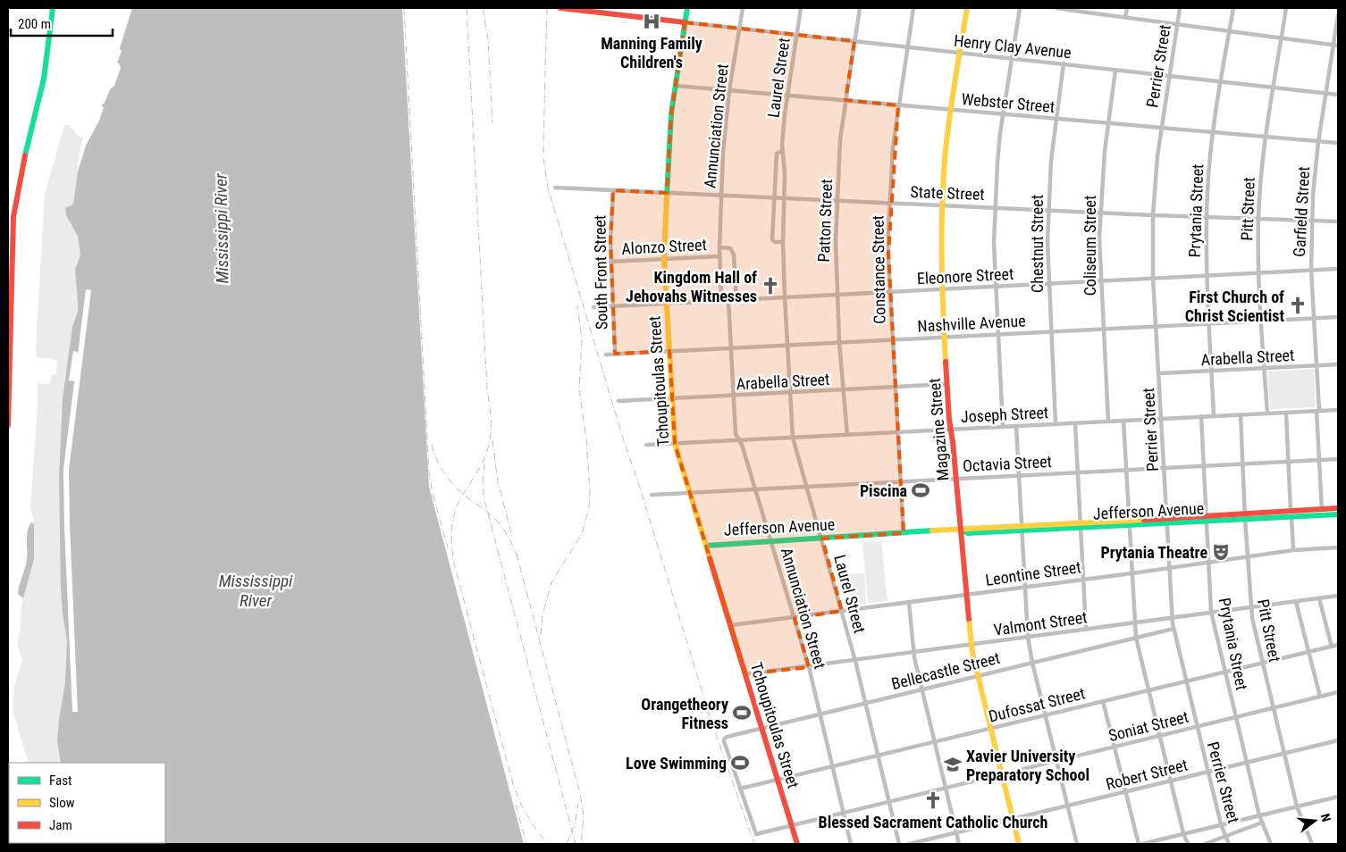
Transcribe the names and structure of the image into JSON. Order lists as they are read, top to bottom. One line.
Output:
{"streets":{"street":["Henry Clay Avenue","Perrier Street","Laurel Street","Webster Street","Annunciation Street","State Street","Pitt Street","Prytania Street","Garfield Street","Patton Street","Chestnut Street","Coliseum Street","Alonzo Street","Constance Street","South Front Street","Eleonore Street","Nashville Avenue","Arabella Street","Tchoupitoulas Street","Joseph Street","Magazine Street","Octavia Street","Jefferson Avenue","Leontine Street","Valmont Street","Bellecastle Street","Dufossat Street","Soniat Street","Robert Street"]},"crossings":[["Henry Clay Avenue","Perrier Street"],["Henry Clay Avenue","Laurel Street"],["Henry Clay Avenue","Annunciation Street"],["Henry Clay Avenue","Pitt Street"],["Henry Clay Avenue","Prytania Street"],["Henry Clay Avenue","Garfield Street"],["Henry Clay Avenue","Patton Street"],["Henry Clay Avenue","Chestnut Street"],["Henry Clay Avenue","Coliseum Street"],["Henry Clay Avenue","Constance Street"],["Henry Clay Avenue","Tchoupitoulas Street"],["Henry Clay Avenue","Magazine Street"],["Perrier Street","Webster Street"],["Perrier Street","State Street"],["Perrier Street","Eleonore Street"],["Perrier Street","Nashville Avenue"],["Perrier Street","Arabella Street"],["Perrier Street","Joseph Street"],["Perrier Street","Octavia Street"],["Perrier Street","Jefferson Avenue"],["Perrier Street","Leontine Street"],["Perrier Street","Valmont Street"],["Perrier Street","Bellecastle Street"],["Perrier Street","Dufossat Street"],["Perrier Street","Soniat Street"],["Perrier Street","Robert Street"],["Laurel Street","Webster Street"],["Laurel Street","State Street"],["Laurel Street","Eleonore Street"],["Laurel Street","Nashville Avenue"],["Laurel Street","Arabella Street"],["Laurel Street","Joseph Street"],["Laurel Street","Octavia Street"],["Laurel Street","Jefferson Avenue"],["Laurel Street","Leontine Street"],["Laurel Street","Valmont Street"],["Laurel Street","Bellecastle Street"],["Laurel Street","Dufossat Street"],["Laurel Street","Soniat Street"],["Webster Street","Annunciation Street"],["Webster Street","Pitt Street"],["Webster Street","Prytania Street"],["Webster Street","Garfield Street"],["Webster Street","Patton Street"],["Webster Street","Chestnut Street"],["Webster Street","Coliseum Street"],["Webster Street","Constance Street"],["Webster Street","Tchoupitoulas Street"],["Webster Street","Magazine Street"],["Annunciation Street","State Street"],["Annunciation Street","Alonzo Street"],["Annunciation Street","Eleonore Street"],["Annunciation Street","Nashville Avenue"],["Annunciation Street","Arabella Street"],["Annunciation Street","Joseph Street"],["Annunciation Street","Octavia Street"],["Annunciation Street","Jefferson Avenue"],["Annunciation Street","Leontine Street"],["Annunciation Street","Valmont Street"],["Annunciation Street","Bellecastle Street"],["Annunciation Street","Dufossat Street"],["Annunciation Street","Soniat Street"],["State Street","Pitt Street"],["State Street","Prytania Street"],["State Street","Garfield Street"],["State Street","Patton Street"],["State Street","Chestnut Street"],["State Street","Coliseum Street"],["State Street","Constance Street"],["State Street","South Front Street"],["State Street","Tchoupitoulas Street"],["State Street","Magazine Street"],["Pitt Street","Eleonore Street"],["Pitt Street","Nashville Avenue"],["Pitt Street","Arabella Street"],["Pitt Street","Joseph Street"],["Pitt Street","Octavia Street"],["Pitt Street","Jefferson Avenue"],["Pitt Street","Leontine Street"],["Pitt Street","Valmont Street"],["Pitt Street","Dufossat Street"],["Pitt Street","Soniat Street"],["Pitt Street","Robert Street"],["Prytania Street","Eleonore Street"],["Prytania Street","Nashville Avenue"],["Prytania Street","Arabella Street"],["Prytania Street","Joseph Street"],["Prytania Street","Octavia Street"],["Prytania Street","Jefferson Avenue"],["Prytania Street","Leontine Street"],["Prytania Street","Valmont Street"],["Prytania Street","Dufossat Street"],["Prytania Street","Soniat Street"],["Prytania Street","Robert Street"],["Garfield Street","Eleonore Street"],["Garfield Street","Nashville Avenue"],["Garfield Street","Arabella Street"],["Garfield Street","Joseph Street"],["Garfield Street","Octavia Street"],["Garfield Street","Jefferson Avenue"],["Patton Street","Eleonore Street"],["Patton Street","Nashville Avenue"],["Patton Street","Arabella Street"],["Patton Street","Joseph Street"],["Chestnut Street","Eleonore Street"],["Chestnut Street","Nashville Avenue"],["Chestnut Street","Joseph Street"],["Coliseum Street","Eleonore Street"],["Coliseum Street","Nashville Avenue"],["Coliseum Street","Joseph Street"],["Alonzo Street","South Front Street"],["Alonzo Street","Tchoupitoulas Street"],["Constance Street","Eleonore Street"],["Constance Street","Nashville Avenue"],["Constance Street","Arabella Street"],["Constance Street","Joseph Street"],["Constance Street","Octavia Street"],["Constance Street","Jefferson Avenue"],["South Front Street","Eleonore Street"],["South Front Street","Nashville Avenue"],["Eleonore Street","Tchoupitoulas Street"],["Eleonore Street","Magazine Street"],["Nashville Avenue","Tchoupitoulas Street"],["Nashville Avenue","Magazine Street"],["Arabella Street","Tchoupitoulas Street"],["Arabella Street","Magazine Street"],["Tchoupitoulas Street","Joseph Street"],["Tchoupitoulas Street","Octavia Street"],["Tchoupitoulas Street","Jefferson Avenue"],["Tchoupitoulas Street","Leontine Street"],["Tchoupitoulas Street","Valmont Street"],["Tchoupitoulas Street","Bellecastle Street"],["Tchoupitoulas Street","Dufossat Street"],["Tchoupitoulas Street","Soniat Street"],["Joseph Street","Magazine Street"],["Magazine Street","Octavia Street"],["Magazine Street","Jefferson Avenue"],["Magazine Street","Leontine Street"],["Magazine Street","Valmont Street"],["Magazine Street","Bellecastle Street"],["Magazine Street","Dufossat Street"],["Magazine Street","Soniat Street"],["Magazine Street","Robert Street"],["Bellecastle Street","Dufossat Street"],["Bellecastle Street","Soniat Street"],["Dufossat Street","Soniat Street"]],"water":["Mississippi River"],"places":{"hospital":["Manning Family Children's"],"church":["Kingdom Hall of Jehovahs Witnesses","First Church of Christ Scientist","Blessed Sacrament Catholic Church"],"sports":["Piscina","Orangetheory Fitness","Love Swimming"],"theatre":["Prytania Theatre"],"school or university":["Xavier University Preparatory School"]},"legend":["Fast","Slow","Jam"],"scale_bar":"200 m","north":"right"}
